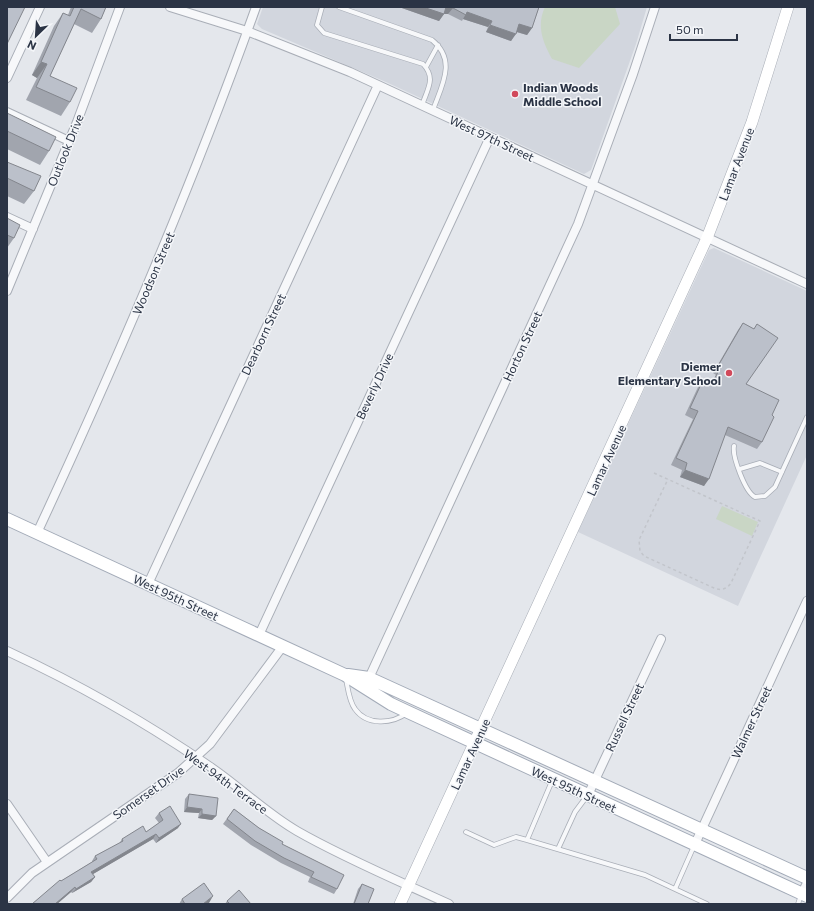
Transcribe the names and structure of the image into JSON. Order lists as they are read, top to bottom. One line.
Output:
{"streets":{"main road":["West 95th Street"],"street":["West 97th Street","Outlook Drive","Lamar Avenue","Woodson Street","Dearborn Street","Horton Street","Beverly Drive","Russell Street","Walmer Street","West 94th Terrace","Somerset Drive"]},"crossings":[["West 97th Street","Lamar Avenue"],["West 97th Street","Woodson Street"],["West 97th Street","Dearborn Street"],["West 97th Street","Horton Street"],["West 97th Street","Beverly Drive"],["Lamar Avenue","West 95th Street"],["Lamar Avenue","West 94th Terrace"],["Woodson Street","West 95th Street"],["Dearborn Street","West 95th Street"],["Horton Street","West 95th Street"],["Beverly Drive","West 95th Street"],["West 95th Street","Russell Street"],["West 95th Street","Walmer Street"],["West 95th Street","Somerset Drive"],["West 94th Terrace","Somerset Drive"]],"places":["Indian Woods Middle School","Diemer Elementary School"],"scale_bar":"50 m","north":"bottom left"}
